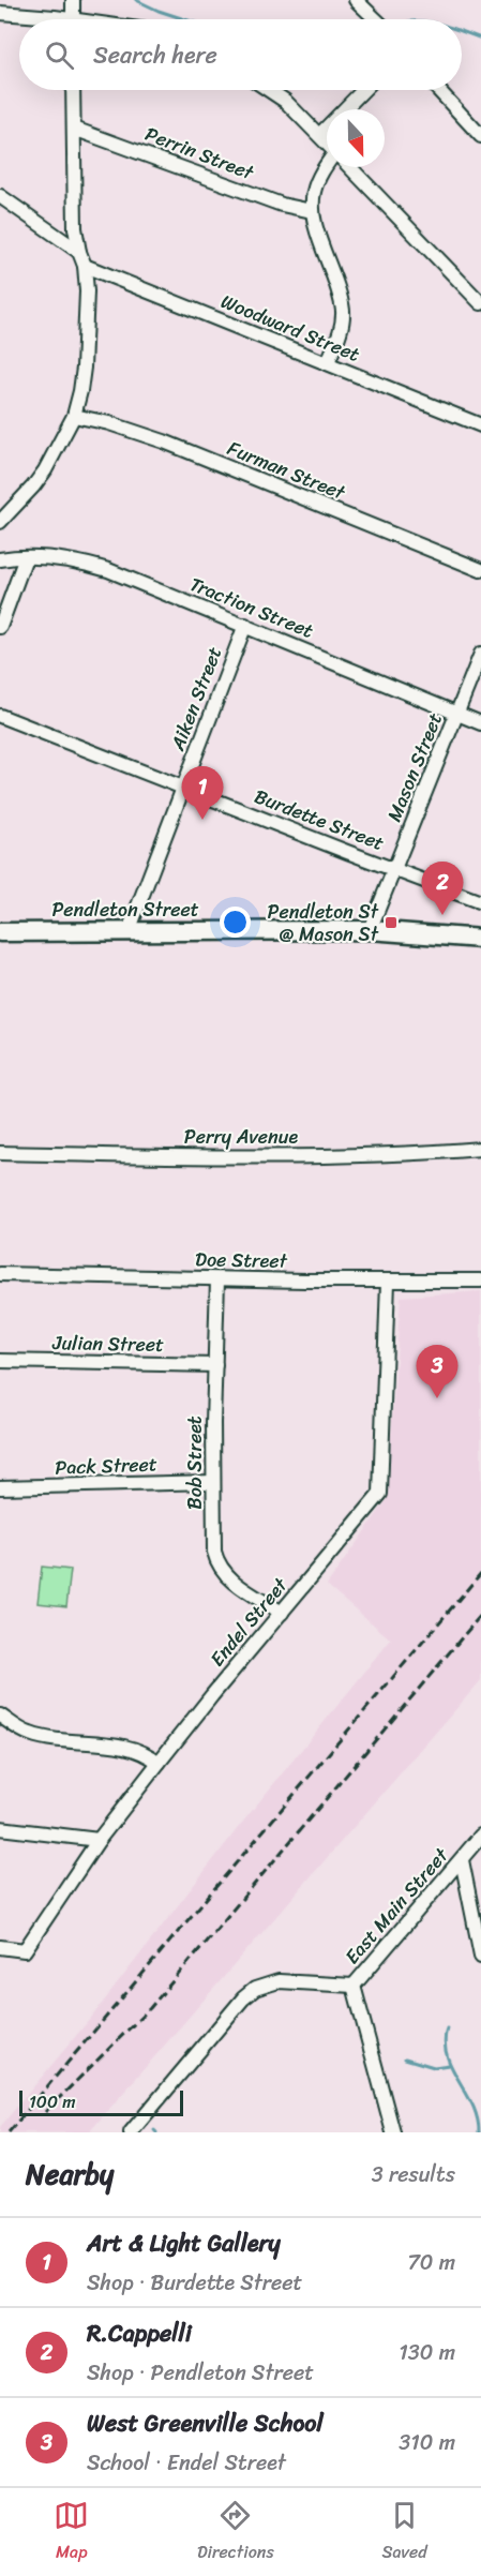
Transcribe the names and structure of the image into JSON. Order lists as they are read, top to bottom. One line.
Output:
{"streets":{"main road":["Pendleton Street"],"street":["Perrin Street","Woodward Street","Furman Street","Traction Street","Aiken Street","Mason Street","Burdette Street","Perry Avenue","Doe Street","Julian Street","Bob Street","Pack Street","Endel Street","East Main Street"]},"crossings":[["Traction Street","Aiken Street"],["Traction Street","Mason Street"],["Aiken Street","Burdette Street"],["Aiken Street","Pendleton Street"],["Mason Street","Burdette Street"],["Mason Street","Pendleton Street"],["Doe Street","Bob Street"],["Doe Street","Endel Street"],["Julian Street","Bob Street"],["Bob Street","Pack Street"],["Bob Street","Endel Street"]],"places":{"transit":["Pendleton St @ Mason St"]},"scale_bar":"100 m","north":"bottom","page":{"search":"Search here","pins":["1","2","3"],"scale":"100 m","heading":["Nearby","3 results"],"list":[{"mark":"1","name":"Art & Light Gallery","note":"Shop · Burdette Street","value":"70 m"},{"mark":"2","name":"R.Cappelli","note":"Shop · Pendleton Street","value":"130 m"},{"mark":"3","name":"West Greenville School","note":"School · Endel Street","value":"310 m"}],"nav":["Map","Directions","Saved"]}}
